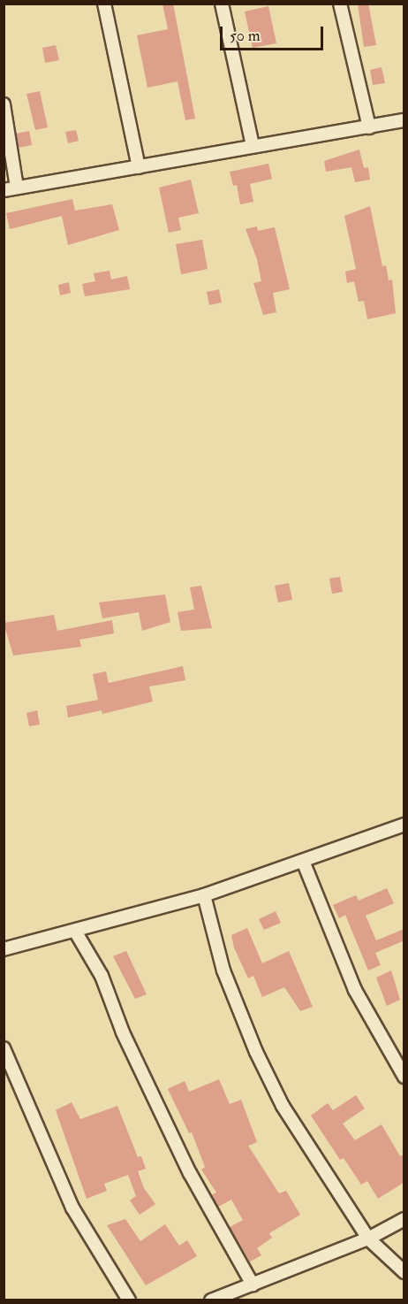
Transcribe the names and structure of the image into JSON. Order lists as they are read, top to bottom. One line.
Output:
{"scale_bar":"50 m"}
